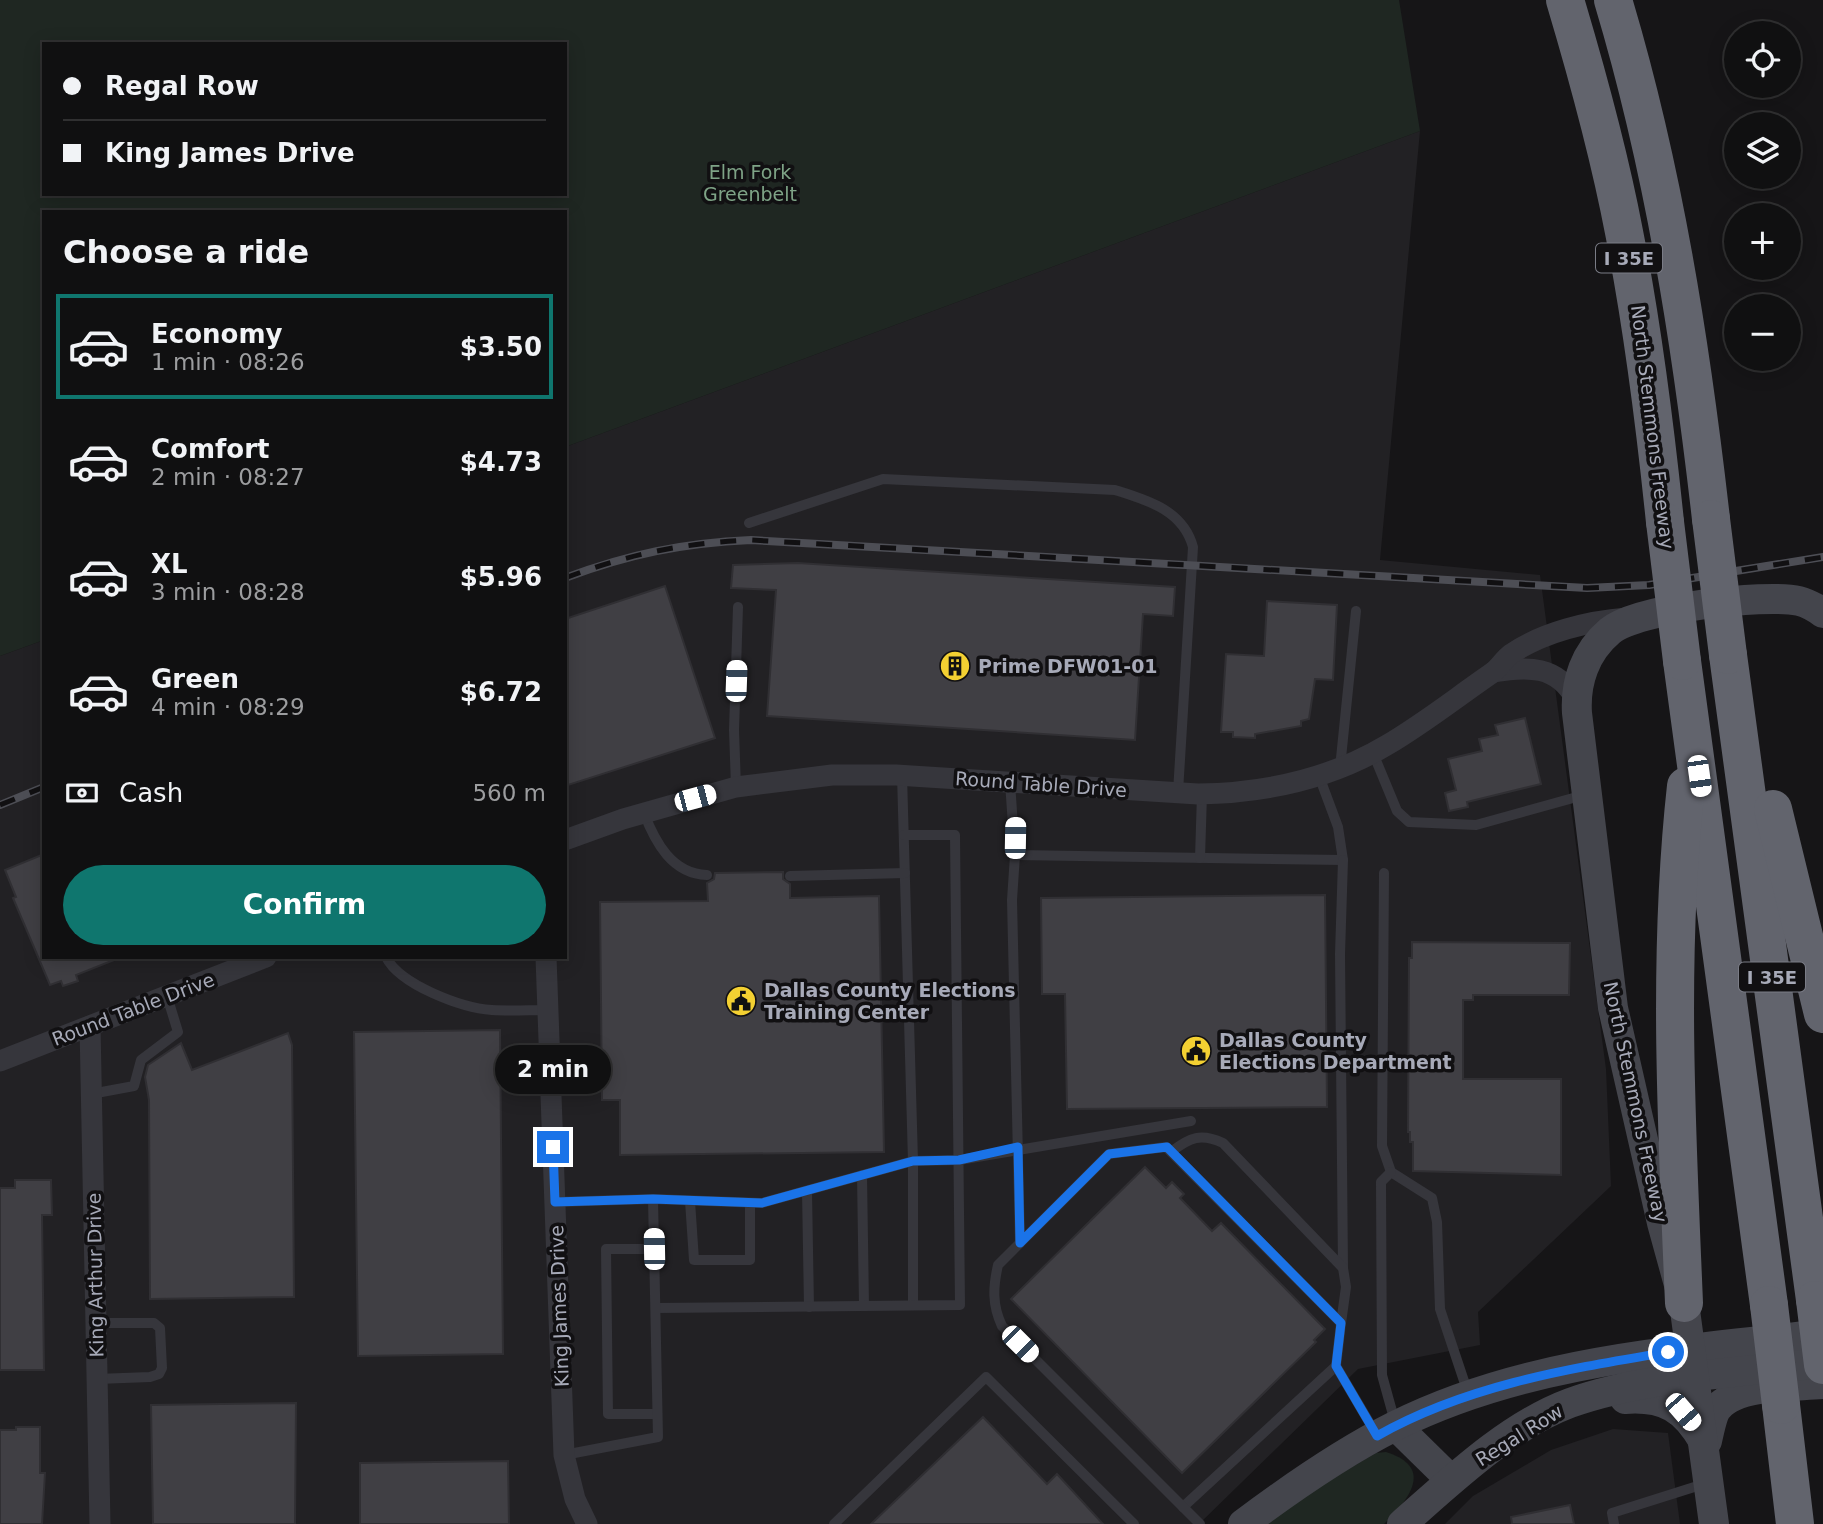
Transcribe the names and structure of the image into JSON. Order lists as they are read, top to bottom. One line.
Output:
{"streets":{"highway":["I 35E","North Stemmons Freeway"],"main road":["Regal Row"],"street":["Round Table Drive","King Arthur Drive","King James Drive"]},"crossings":[["I 35E","Regal Row"],["North Stemmons Freeway","Round Table Drive"],["North Stemmons Freeway","Regal Row"],["Round Table Drive","King Arthur Drive"]],"parks":["Elm Fork Greenbelt"],"places":{"building":["Prime DFW01-01"],"public building":["Dallas County Elections Training Center","Dallas County Elections Department"]},"page":{"map_buttons":["+","−"],"banner":["Regal Row","King James Drive"],"heading":"Choose a ride","list":[{"name":"Economy","note":"1 min · 08:26","value":"$3.50"},{"name":"Comfort","note":"2 min · 08:27","value":"$4.73"},{"name":"XL","note":"3 min · 08:28","value":"$5.96"},{"name":"Green","note":"4 min · 08:29","value":"$6.72"}],"pay":["Cash","560 m"],"buttons":"Confirm","bubble":"2 min"}}
